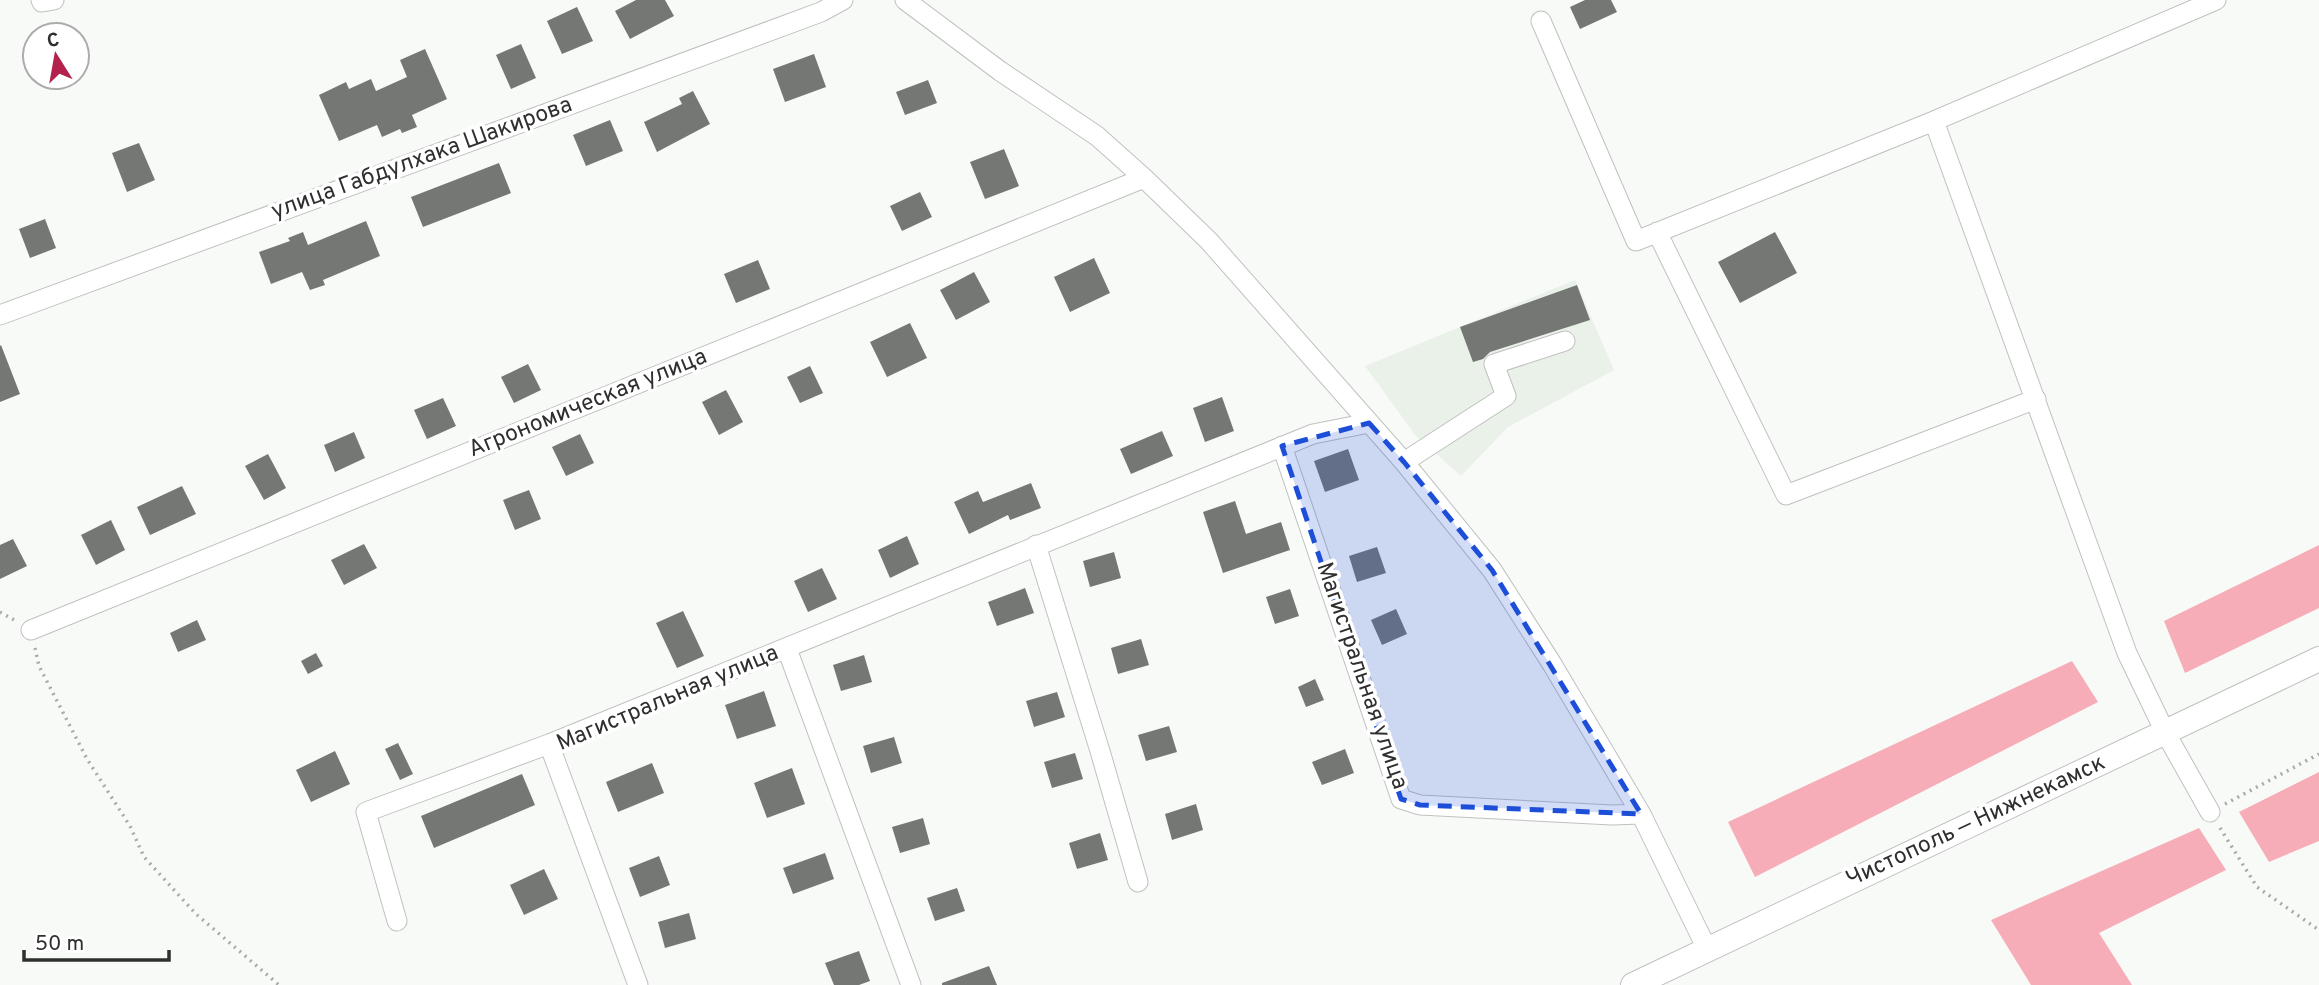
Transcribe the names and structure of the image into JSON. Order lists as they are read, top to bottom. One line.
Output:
{"streets":{"main road":["Чистополь — Нижнекамск"],"street":["улица Габдулхака Шакирова","Агрономическая улица","Магистральная улица"]},"scale_bar":"50 m","north":"top"}
